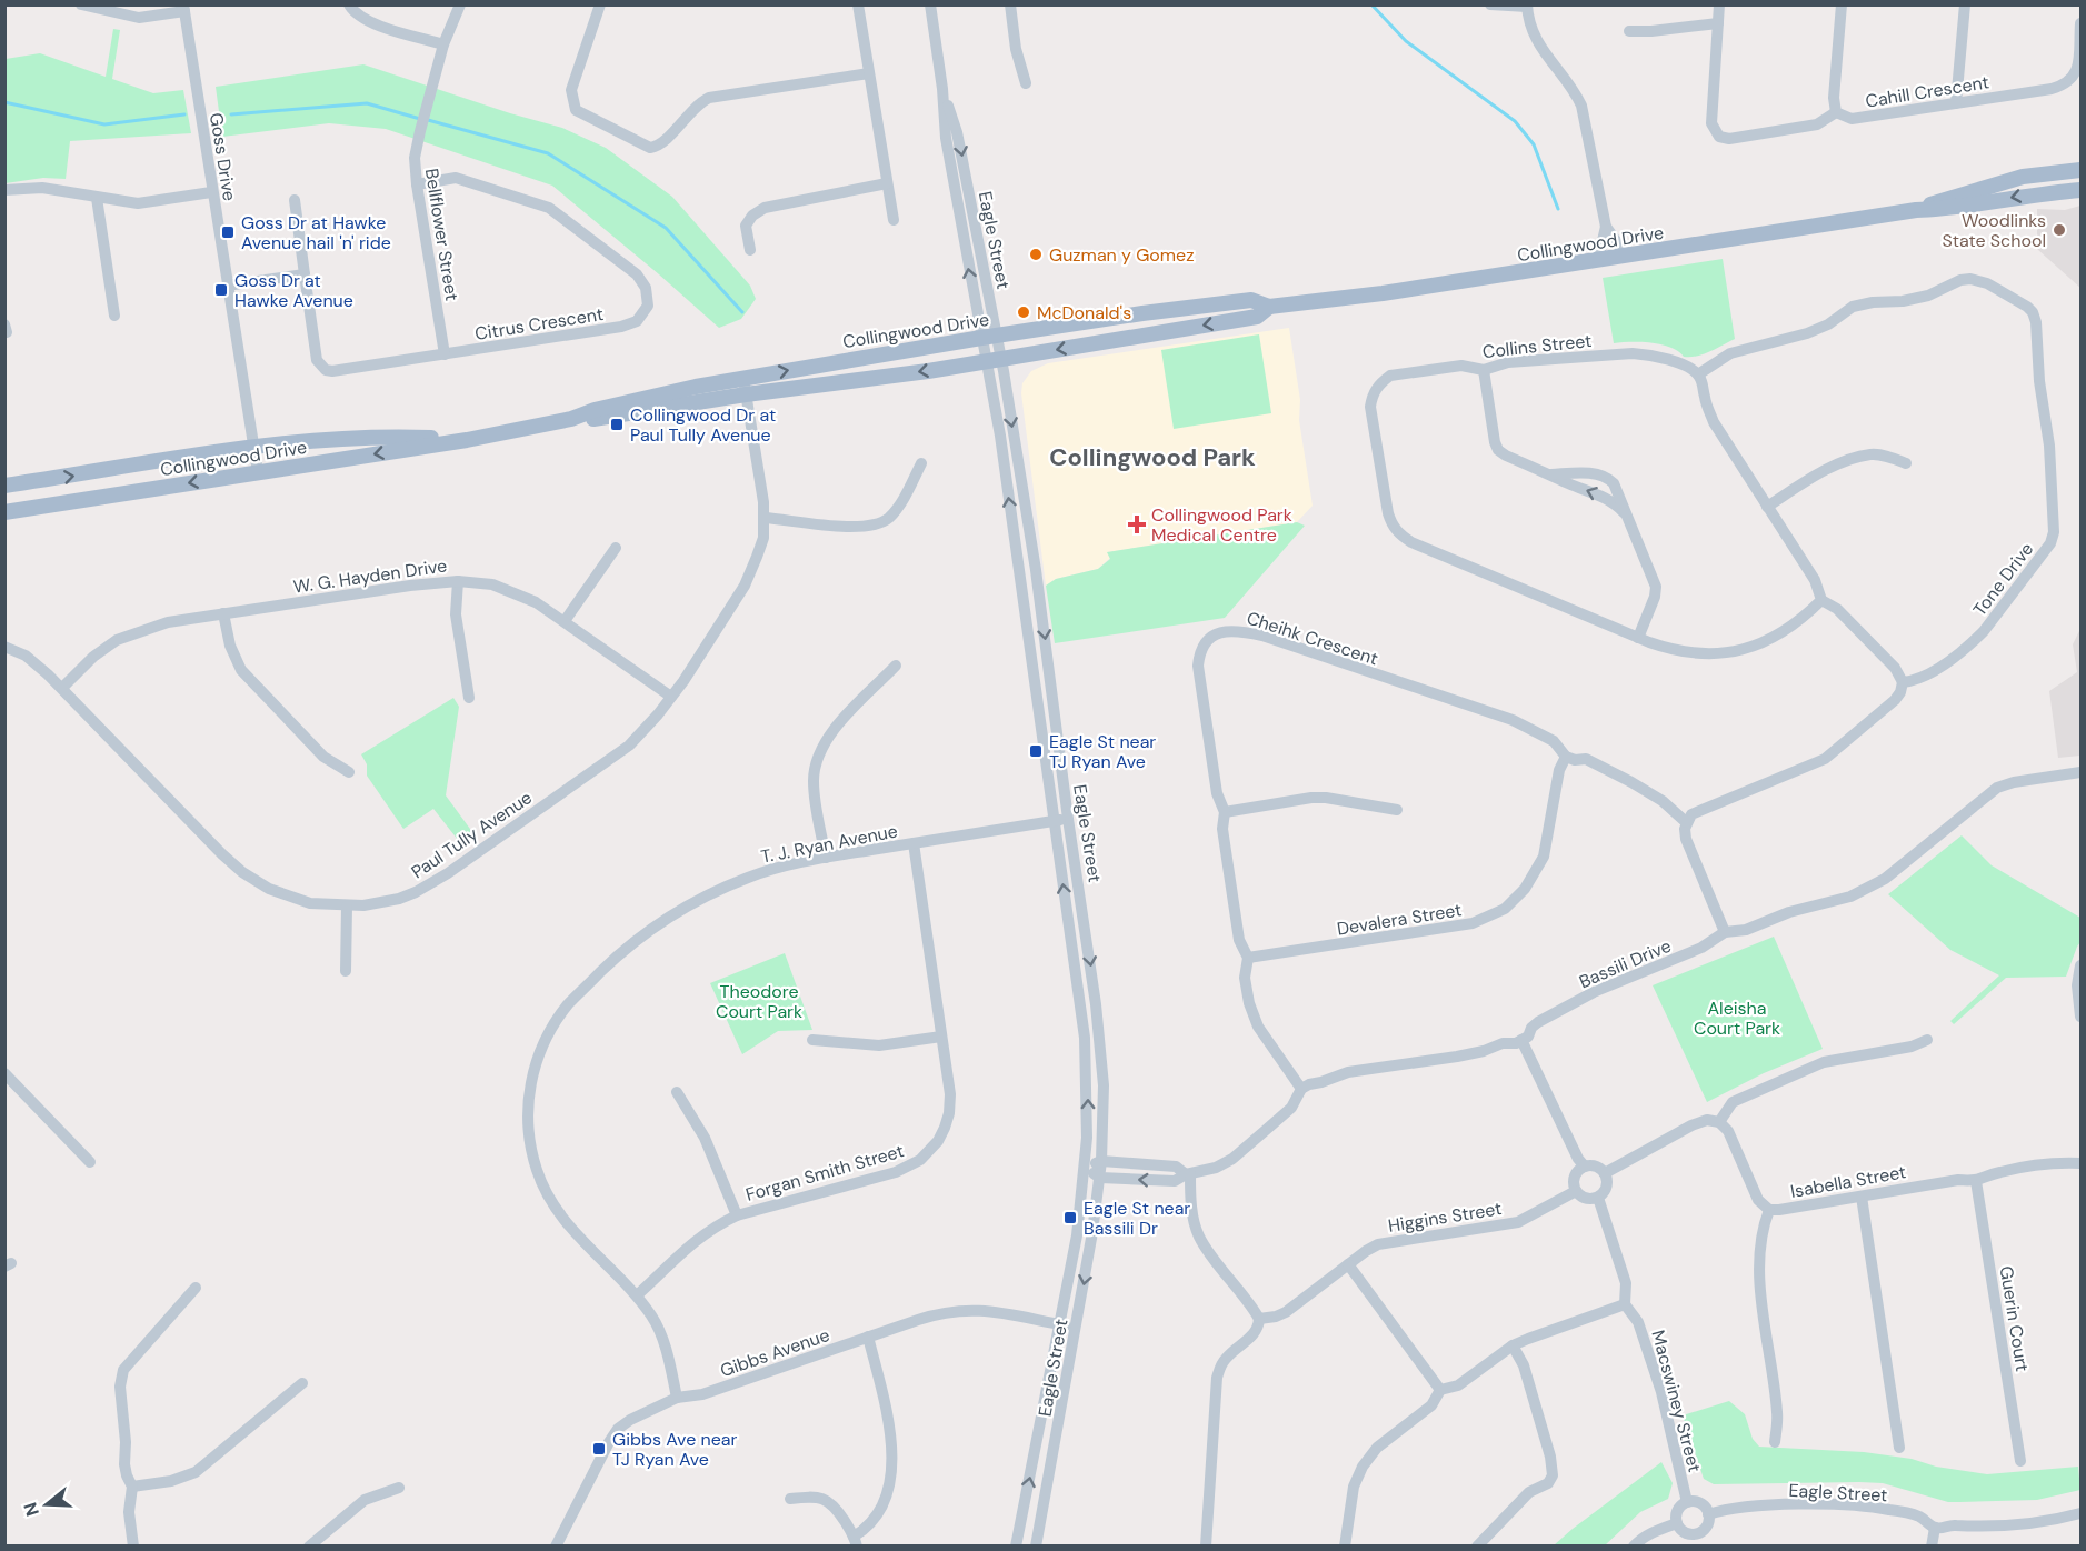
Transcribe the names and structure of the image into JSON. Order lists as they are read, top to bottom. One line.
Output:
{"streets":{"main road":["Collingwood Drive"],"street":["Cahill Crescent","Goss Drive","Bellflower Street","Eagle Street","Citrus Crescent","Collins Street","W. G. Hayden Drive","Tone Drive","Cheihk Crescent","Paul Tully Avenue","T. J. Ryan Avenue","Devalera Street","Bassili Drive","Forgan Smith Street","Isabella Street","Higgins Street","Guerin Court","Gibbs Avenue","Macswiney Street"]},"crossings":[["Goss Drive","Collingwood Drive"],["Bellflower Street","Citrus Crescent"],["Eagle Street","Collingwood Drive"],["Eagle Street","T. J. Ryan Avenue"],["Eagle Street","Gibbs Avenue"],["Eagle Street","Macswiney Street"],["Collingwood Drive","Paul Tully Avenue"],["Collins Street","Tone Drive"],["W. G. Hayden Drive","Paul Tully Avenue"],["Cheihk Crescent","Devalera Street"],["Cheihk Crescent","Bassili Drive"],["T. J. Ryan Avenue","Forgan Smith Street"],["T. J. Ryan Avenue","Gibbs Avenue"],["Isabella Street","Guerin Court"],["Higgins Street","Macswiney Street"]],"districts":["Collingwood Park"],"parks":["Theodore Court Park","Aleisha Court Park"],"places":{"other":["Woodlinks State School","Guzman y Gomez","McDonald's"],"transit":["Goss Dr at Hawke Avenue hail 'n' ride","Goss Dr at Hawke Avenue","Collingwood Dr at Paul Tully Avenue","Eagle St near TJ Ryan Ave","Eagle St near Bassili Dr","Gibbs Ave near TJ Ryan Ave"],"health":["Collingwood Park Medical Centre"]},"north":"left"}
